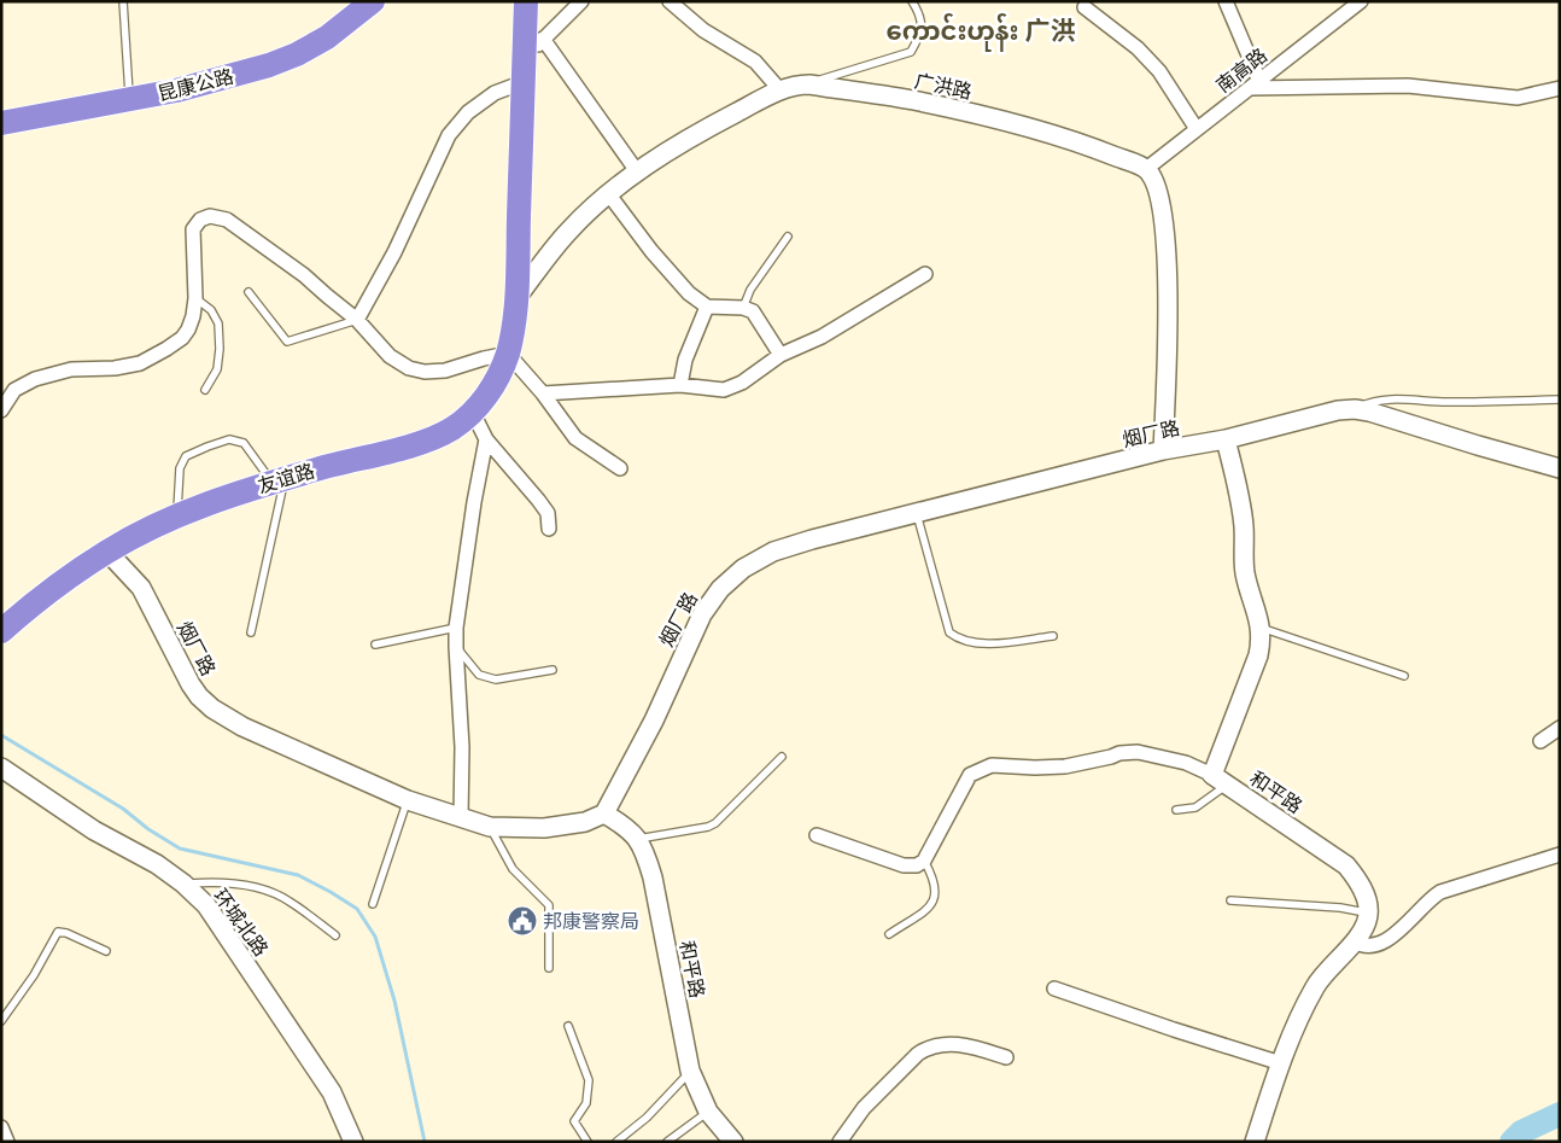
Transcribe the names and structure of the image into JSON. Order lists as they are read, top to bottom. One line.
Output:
{"streets":{"highway":["昆康公路","友谊路"],"street":["南高路","广洪路","烟厂路","和平路","环城北路"]},"crossings":[["南高路","广洪路"],["广洪路","友谊路"],["烟厂路","友谊路"],["烟厂路","和平路"]],"districts":["ကောင်းဟုန်း 广洪"],"places":{"public building":["邦康警察局"]}}
